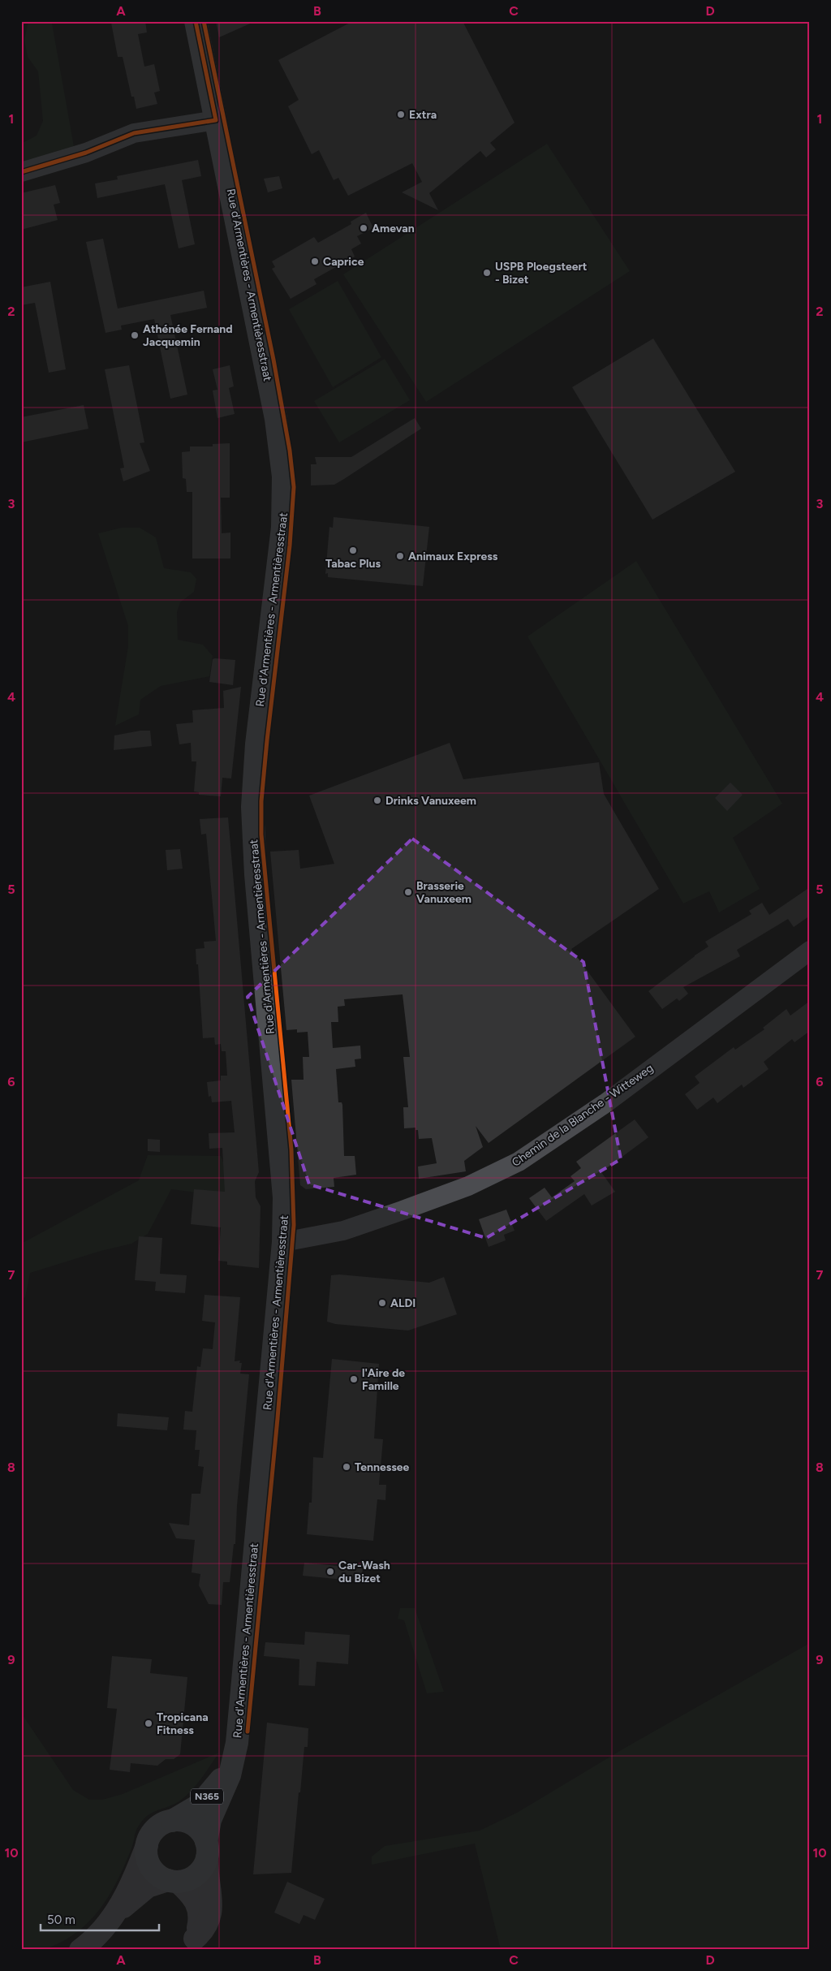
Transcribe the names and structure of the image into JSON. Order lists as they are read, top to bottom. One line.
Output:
{"streets":{"main road":["Rue d'Armentières - Armentièresstraat","N365"],"street":["Chemin de la Blanche - Witteweg"]},"crossings":[["Rue d'Armentières - Armentièresstraat","Chemin de la Blanche - Witteweg"],["Rue d'Armentières - Armentièresstraat","N365"]],"places":["Extra","Amevan","Caprice","USPB Ploegsteert - Bizet","Athénée Fernand Jacquemin","Tabac Plus","Animaux Express","Drinks Vanuxeem","Brasserie Vanuxeem","ALDI","l'Aire de Famille","Tennessee","Car-Wash du Bizet","Tropicana Fitness"],"scale_bar":"50 m","grid":{"columns":["A","B","C","D"],"rows":["1","2","3","4","5","6","7","8","9","10"]}}
